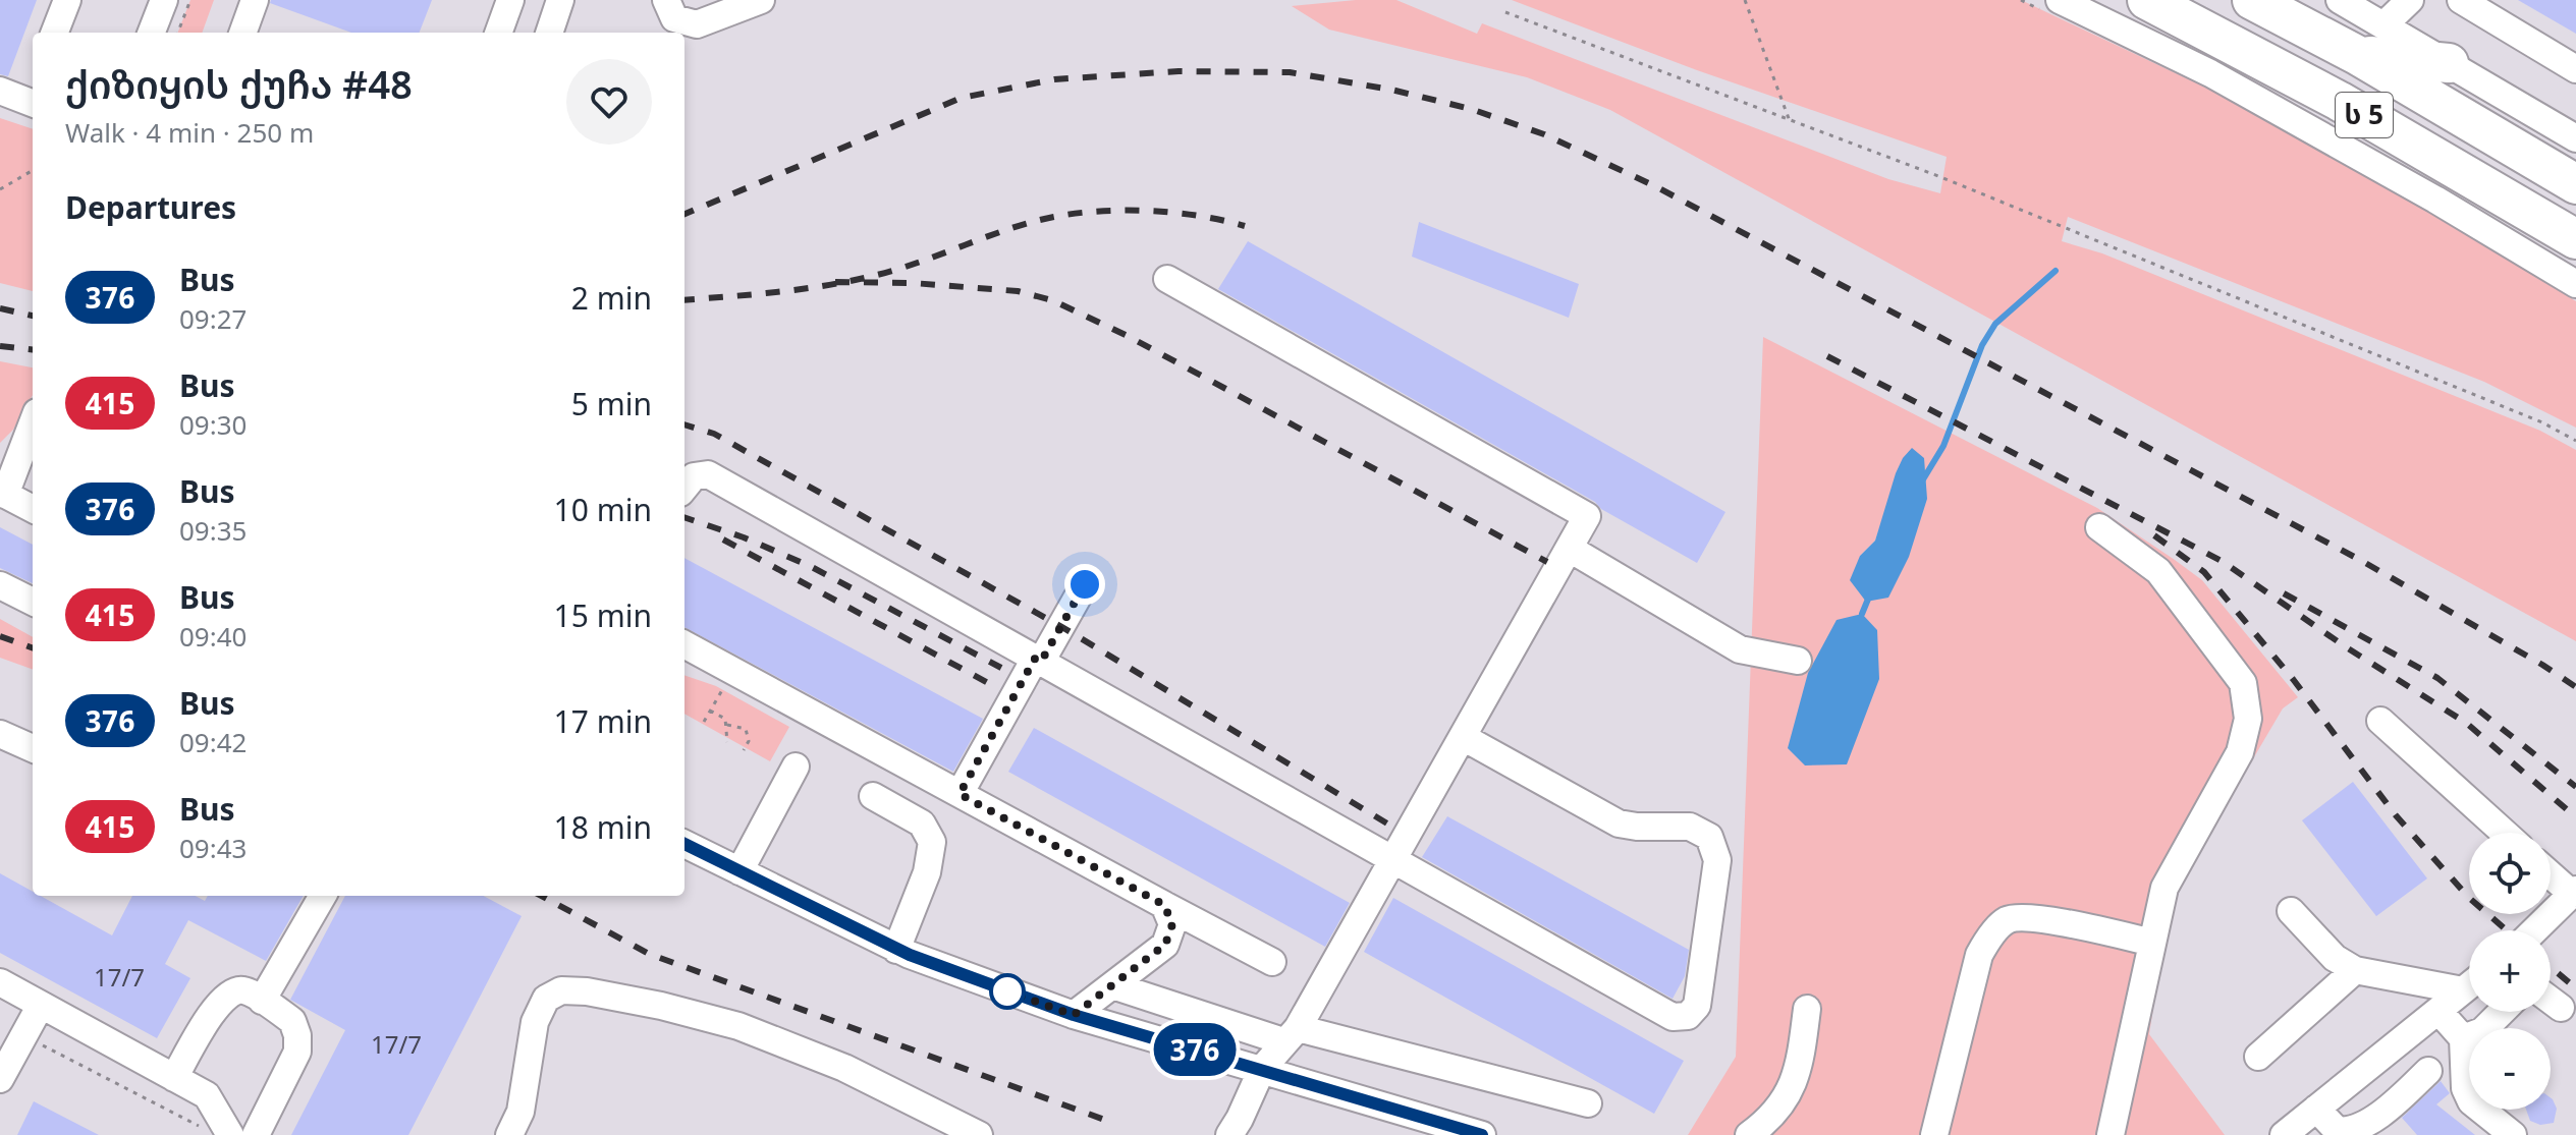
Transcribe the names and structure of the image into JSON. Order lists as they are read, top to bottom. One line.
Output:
{"streets":{"highway":["ს 5"]},"lines":["bus line 376"],"house_numbers":["17/7","17/7"],"page":{"on_map":"376","heading":[["ქიზიყის ქუჩა #48","Walk · 4 min · 250 m"],"Departures"],"list":[{"mark":"376","name":"Bus","note":"09:27","value":"2 min"},{"mark":"415","name":"Bus","note":"09:30","value":"5 min"},{"mark":"376","name":"Bus","note":"09:35","value":"10 min"},{"mark":"415","name":"Bus","note":"09:40","value":"15 min"},{"mark":"376","name":"Bus","note":"09:42","value":"17 min"},{"mark":"415","name":"Bus","note":"09:43","value":"18 min"}],"map_buttons":["+","−"]}}
